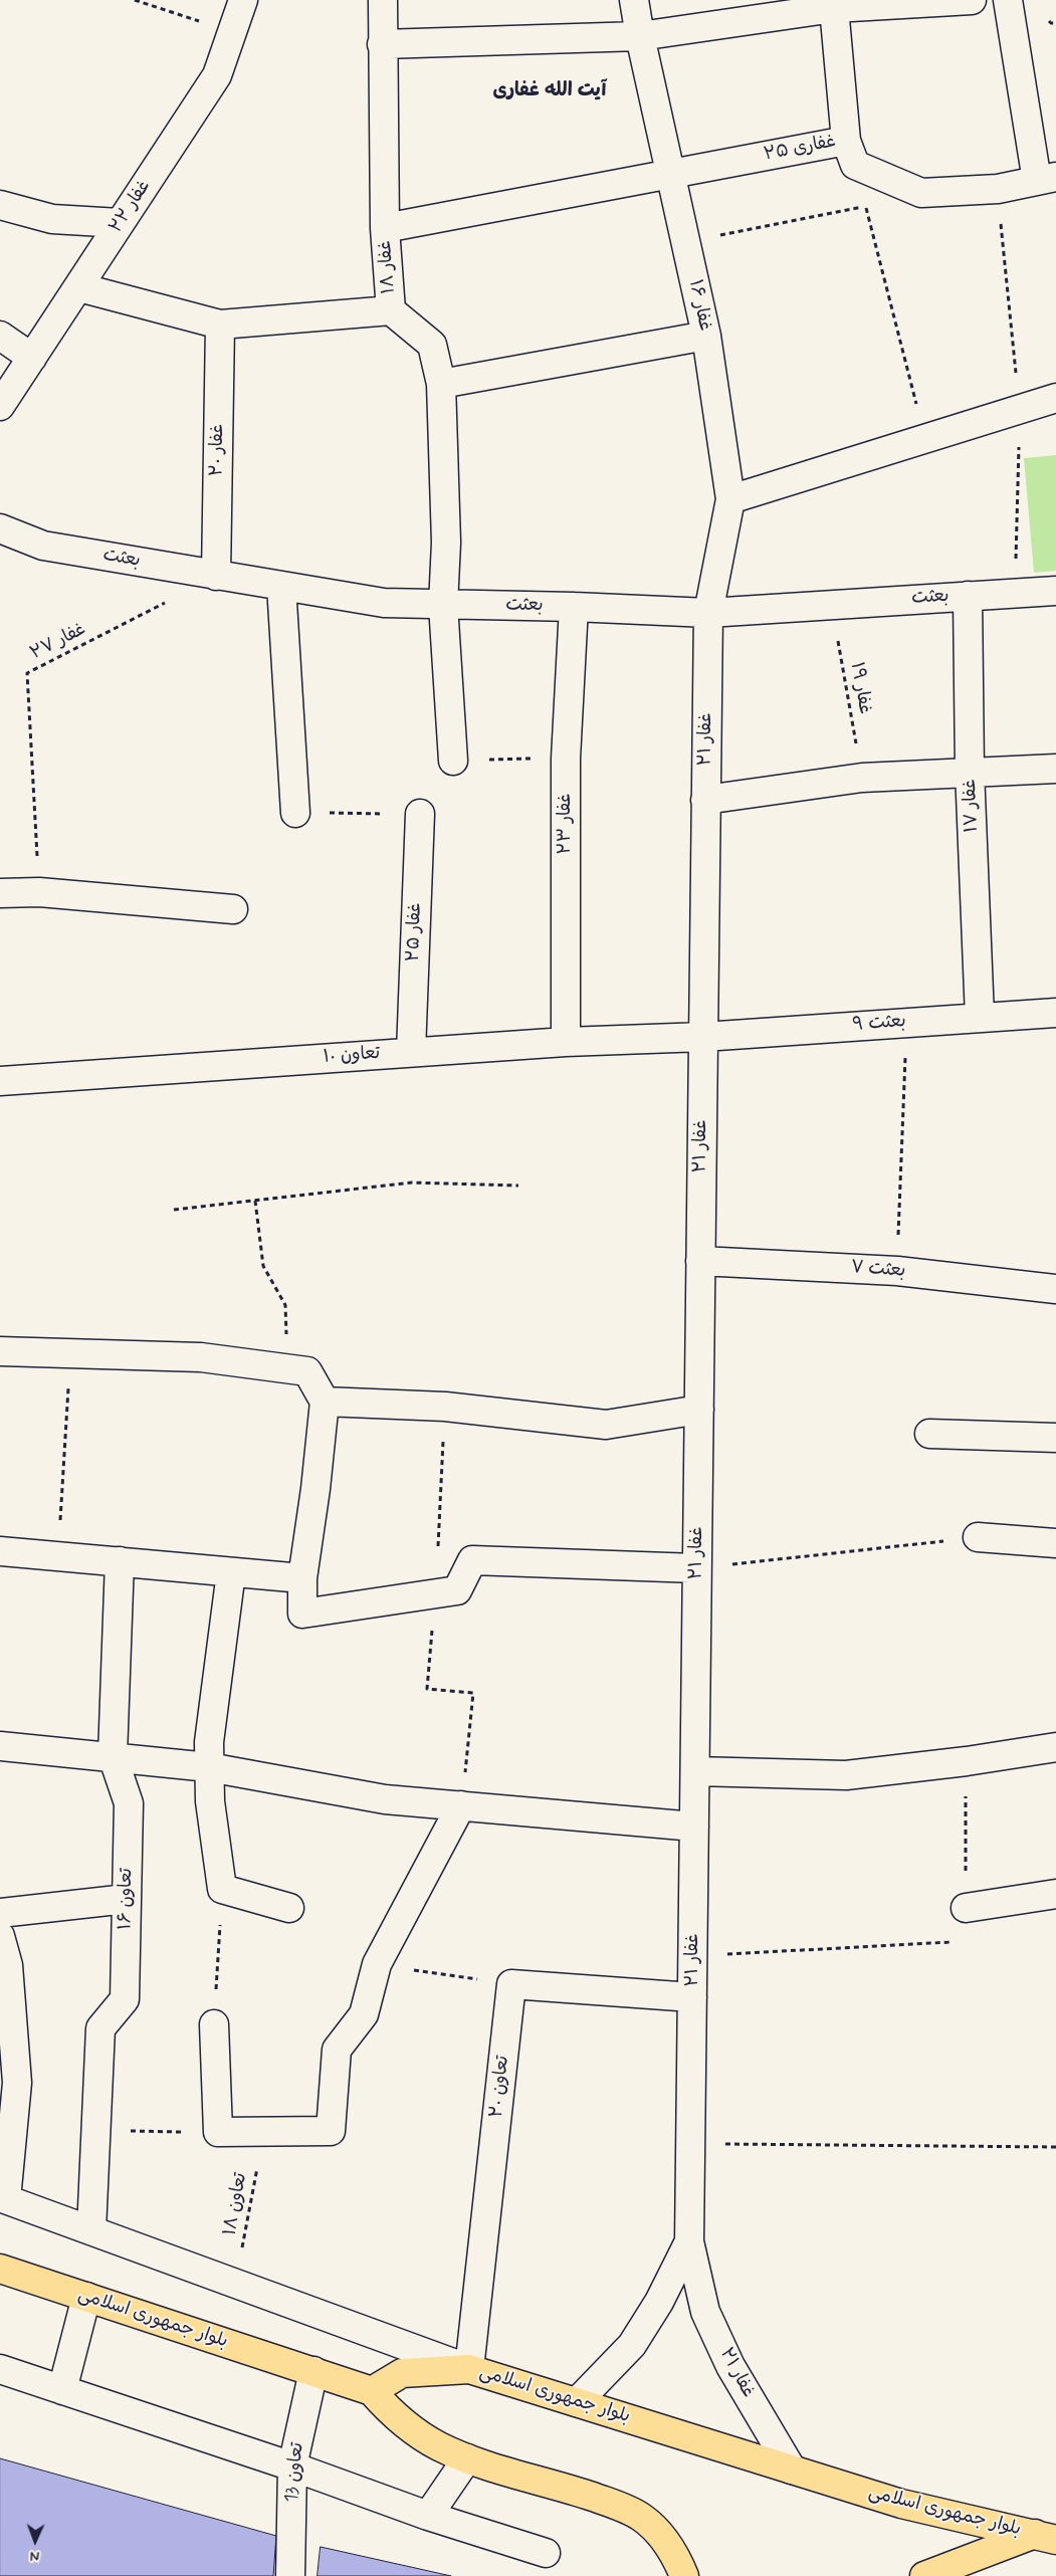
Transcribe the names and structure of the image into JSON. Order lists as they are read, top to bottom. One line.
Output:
{"streets":{"main road":["بلوار جمهوری اسلامی"],"street":["غفاری ۲۵","غفار ۲۲","غفار ۱۸","غفار ۱۶","غفار ۲۰","بعثت","غفار ۲۱","غفار ۱۷","غفار ۲۳","غفار ۲۵","بعثت ۹","تعاون ۱۰","بعثت ۷","تعاون ۱۶","تعاون ۲۰","تعاون 13"],"path":["غفار ۲۷","غفار ۱۹","تعاون ۱۸"]},"crossings":[["غفاری ۲۵","غفار ۱۸"],["غفاری ۲۵","غفار ۱۶"],["غفار ۱۸","بعثت"],["غفار ۱۶","بعثت"],["غفار ۱۶","غفار ۲۱"],["غفار ۲۰","بعثت"],["غفار ۲۰","غفار ۲۷"],["بعثت","غفار ۲۷"],["بعثت","غفار ۱۹"],["بعثت","غفار ۲۱"],["بعثت","غفار ۱۷"],["بعثت","غفار ۲۳"],["غفار ۲۱","بعثت ۹"],["غفار ۲۱","تعاون ۱۰"],["غفار ۲۱","بعثت ۷"],["غفار ۲۱","بلوار جمهوری اسلامی"],["غفار ۱۷","بعثت ۹"],["غفار ۲۳","تعاون ۱۰"],["غفار ۲۵","تعاون ۱۰"],["بعثت ۹","تعاون ۱۰"],["تعاون ۲۰","بلوار جمهوری اسلامی"],["بلوار جمهوری اسلامی","تعاون 13"]],"districts":["آیت الله غفاری"],"north":"bottom"}
